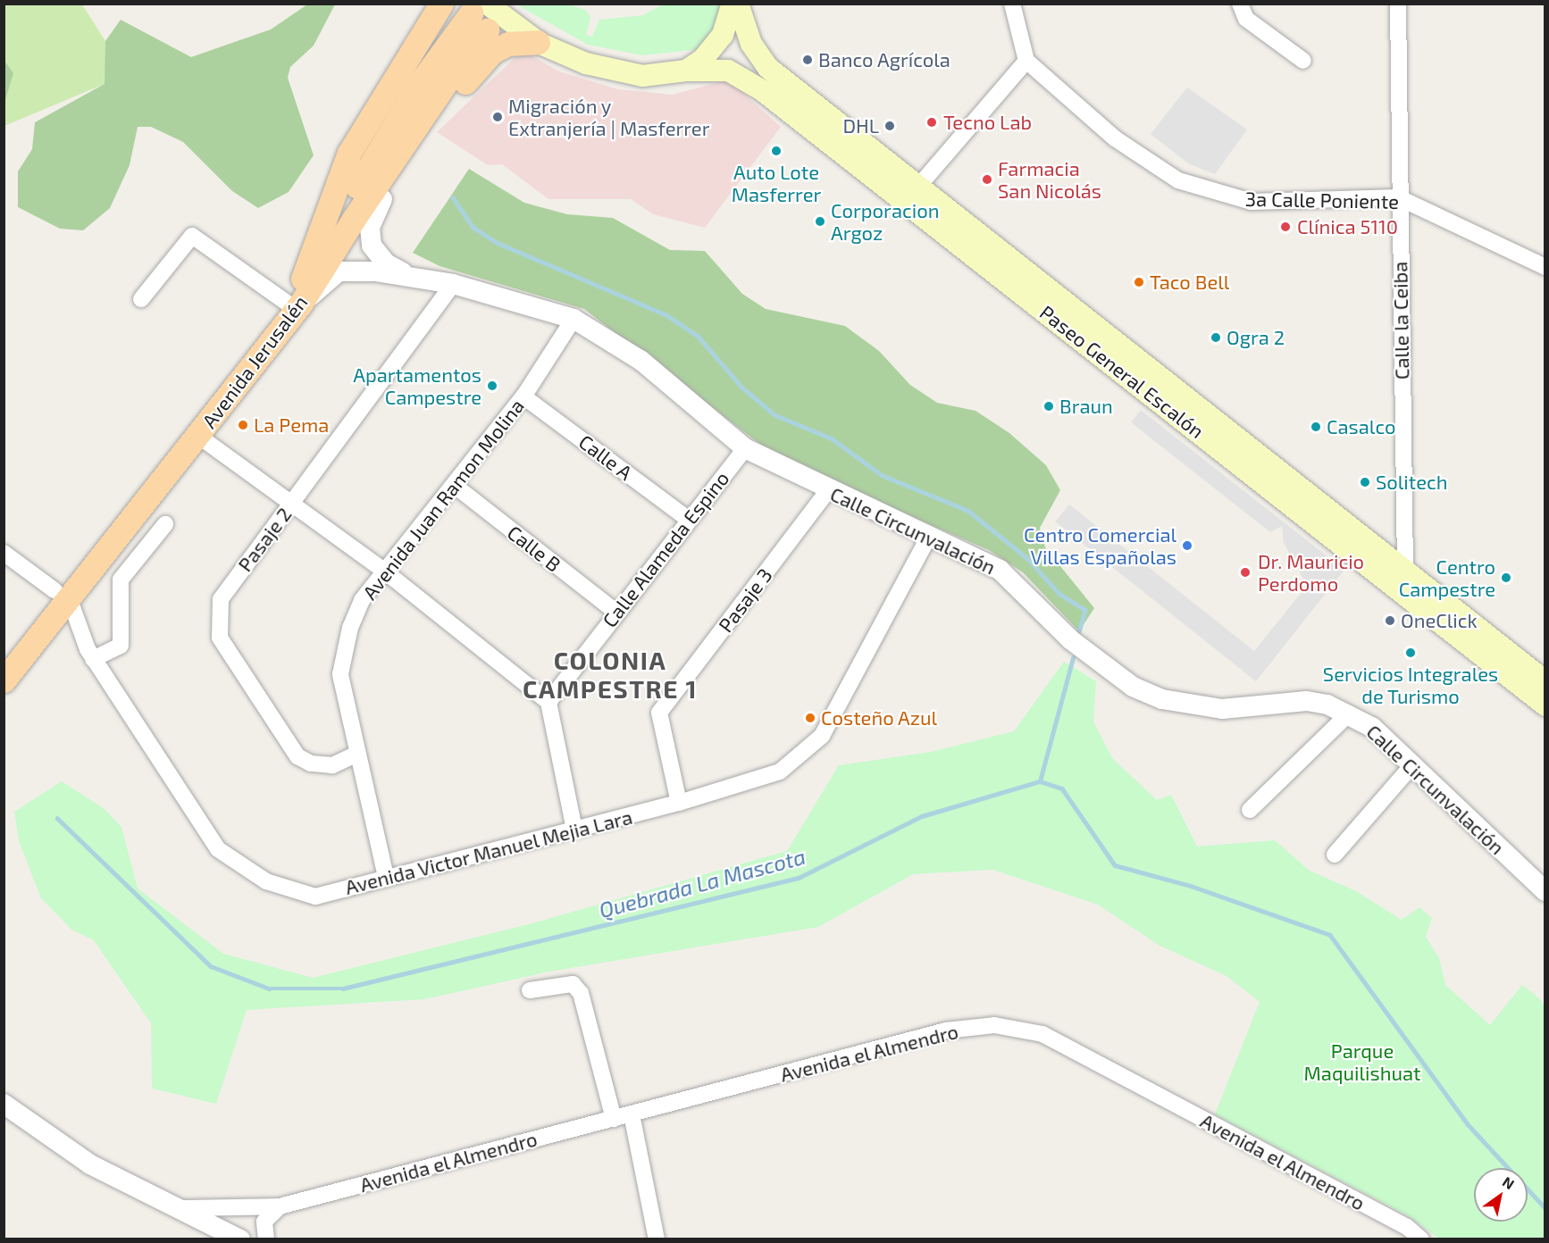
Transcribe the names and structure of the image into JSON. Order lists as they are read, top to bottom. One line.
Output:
{"streets":{"main road":["Avenida Jerusalén","Paseo General Escalón"],"street":["3a Calle Poniente","Calle la Ceiba","Calle A","Avenida Juan Ramon Molina","Calle Circunvalación","Pasaje 2","Calle B","Calle Alameda Espino","Pasaje 3","Avenida Victor Manuel Mejia Lara","Avenida el Almendro"]},"crossings":[["3a Calle Poniente","Calle la Ceiba"],["Calle la Ceiba","Paseo General Escalón"],["Avenida Jerusalén","Paseo General Escalón"],["Avenida Jerusalén","Calle Circunvalación"],["Avenida Jerusalén","Avenida Victor Manuel Mejia Lara"],["Calle A","Avenida Juan Ramon Molina"],["Calle A","Calle Alameda Espino"],["Avenida Juan Ramon Molina","Calle Circunvalación"],["Avenida Juan Ramon Molina","Pasaje 2"],["Avenida Juan Ramon Molina","Calle B"],["Avenida Juan Ramon Molina","Avenida Victor Manuel Mejia Lara"],["Calle Circunvalación","Pasaje 2"],["Calle Circunvalación","Calle Alameda Espino"],["Calle Circunvalación","Pasaje 3"],["Calle Circunvalación","Avenida Victor Manuel Mejia Lara"],["Calle B","Calle Alameda Espino"],["Pasaje 3","Avenida Victor Manuel Mejia Lara"]],"districts":["COLONIA CAMPESTRE 1"],"water":["Quebrada La Mascota"],"parks":["Parque Maquilishuat"],"places":["Banco Agrícola","Migración y Extranjería | Masferrer","Tecno Lab","DHL","Auto Lote Masferrer","Farmacia San Nicolás","Corporacion Argoz","Clínica 5110","Taco Bell","Ogra 2","Apartamentos Campestre","Braun","La Pema","Casalco","Solitech","Centro Comercial Villas Españolas","Dr. Mauricio Perdomo","Centro Campestre","OneClick","Servicios Integrales de Turismo","Costeño Azul"],"north":"top right"}
